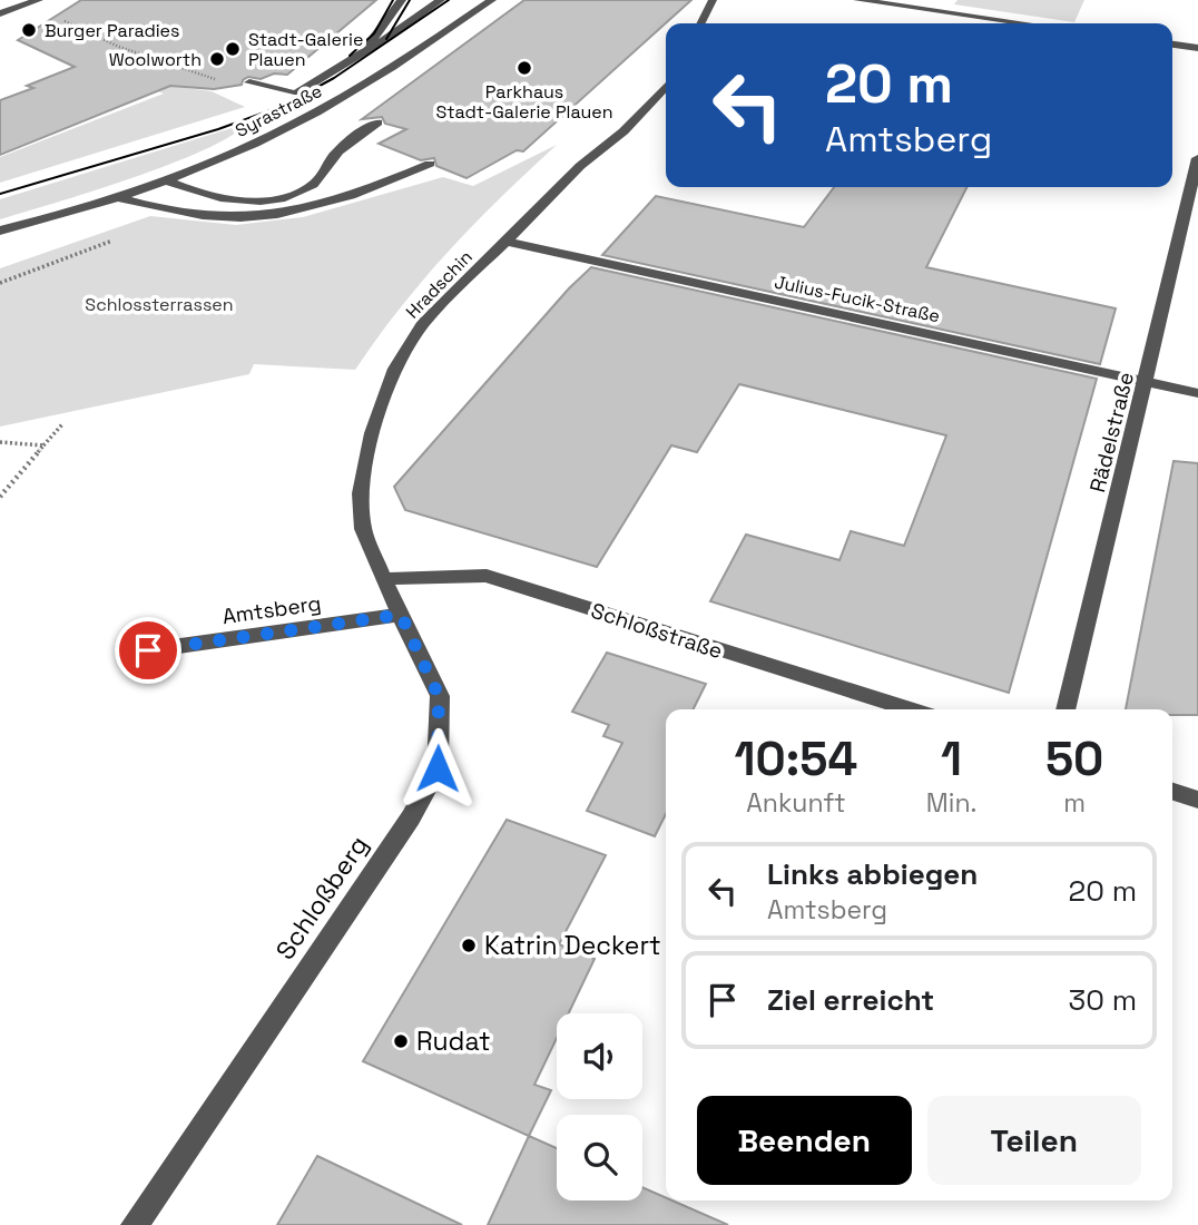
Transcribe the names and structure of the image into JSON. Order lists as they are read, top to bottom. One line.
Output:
{"streets":{"street":["Syrastraße","Hradschin","Julius-Fucik-Straße","Rädelstraße","Amtsberg","Schloßstraße","Schloßberg"]},"crossings":[["Hradschin","Julius-Fucik-Straße"],["Hradschin","Schloßstraße"],["Hradschin","Schloßberg"],["Julius-Fucik-Straße","Rädelstraße"],["Amtsberg","Schloßberg"],["Schloßstraße","Schloßberg"]],"parks":["Schlossterrassen"],"places":["Burger Paradies","Stadt-Galerie Plauen","Woolworth","Parkhaus Stadt-Galerie Plauen","Katrin Deckert","Rudat"],"page":{"turn":["20 m","Amtsberg"],"eta":["10:54","Ankunft","1","Min.","50","m"],"list":[{"name":"Links abbiegen","note":"Amtsberg","value":"20 m"},{"name":"Ziel erreicht","value":"30 m"}],"buttons":["Beenden","Teilen"]}}
